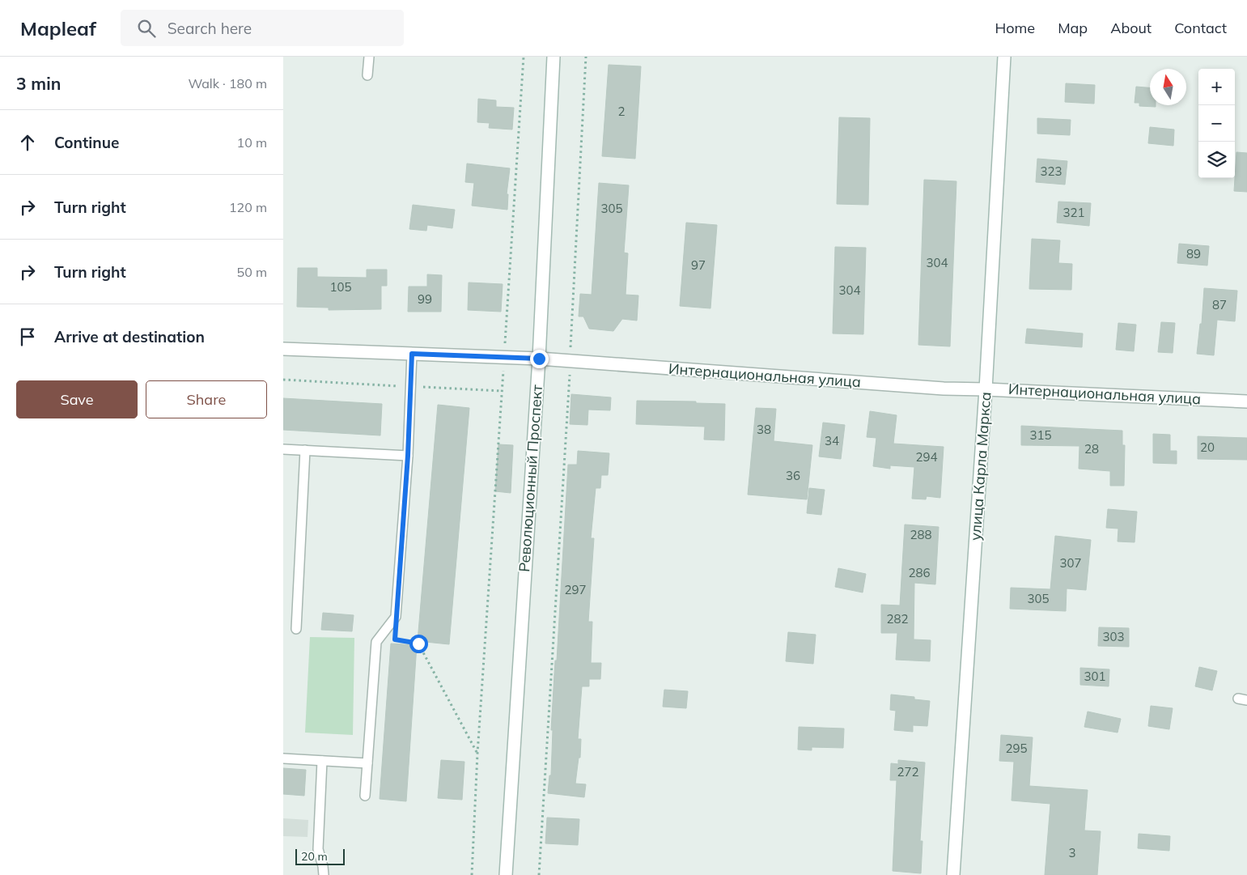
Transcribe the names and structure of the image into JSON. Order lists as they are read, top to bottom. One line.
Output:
{"streets":{"street":["Интернациональная улица","улица Карла Маркса","Революционный Проспект"]},"crossings":[["Интернациональная улица","улица Карла Маркса"],["Интернациональная улица","Революционный Проспект"]],"house_numbers":["2","323","305","321","89","304","97","105","304","99","87","38","315","34","20","28","294","36","288","307","286","297","305","282","303","301","295","272","3"],"scale_bar":"20 m","north":"top","page":{"header":"Mapleaf","search":"Search here","nav":["Home","Map","About","Contact"],"heading":["3 min","Walk · 180 m"],"map_buttons":["+","−"],"list":[["Continue","10 m"],["Turn right","120 m"],["Turn right","50 m"],"Arrive at destination"],"buttons":["Save","Share"],"scale":"20 m"}}
